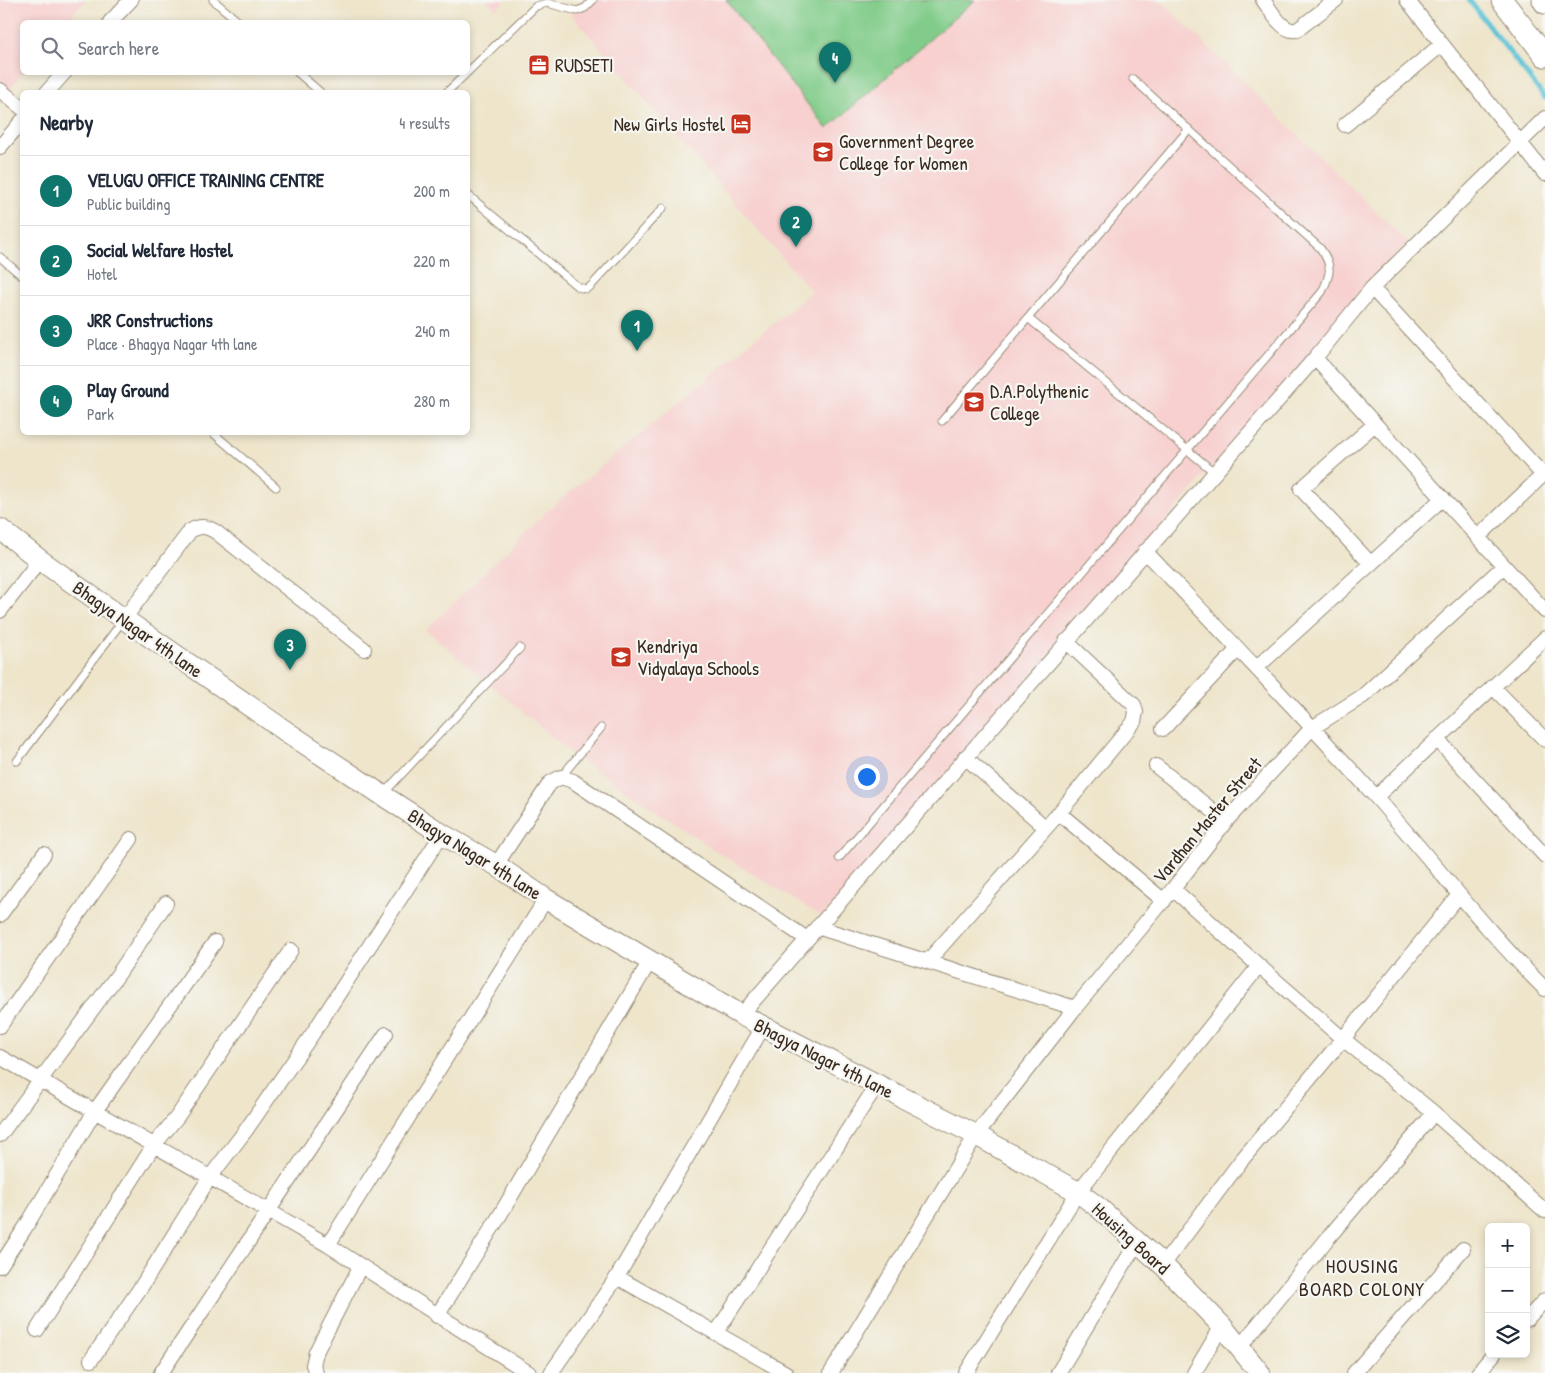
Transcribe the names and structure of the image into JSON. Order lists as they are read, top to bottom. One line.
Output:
{"streets":{"main road":["Bhagya Nagar 4th lane","Housing Board"],"street":["Vardhan Master Street"]},"crossings":[["Bhagya Nagar 4th lane","Vardhan Master Street"],["Bhagya Nagar 4th lane","Housing Board"],["Vardhan Master Street","Housing Board"]],"districts":["HOUSING BOARD COLONY"],"places":{"office":["RUDSETI"],"hotel":["New Girls Hostel"],"school or university":["Government Degree College for Women","D.A.Polythenic College","Kendriya Vidyalaya Schools"]},"page":{"search":"Search here","pins":["4","2","1","3"],"heading":["Nearby","4 results"],"list":[{"mark":"1","name":"VELUGU OFFICE TRAINING CENTRE","note":"Public building","value":"200 m"},{"mark":"2","name":"Social Welfare Hostel","note":"Hotel","value":"220 m"},{"mark":"3","name":"JRR Constructions","note":"Place · Bhagya Nagar 4th lane","value":"240 m"},{"mark":"4","name":"Play Ground","note":"Park","value":"280 m"}],"map_buttons":["+","−"]}}
